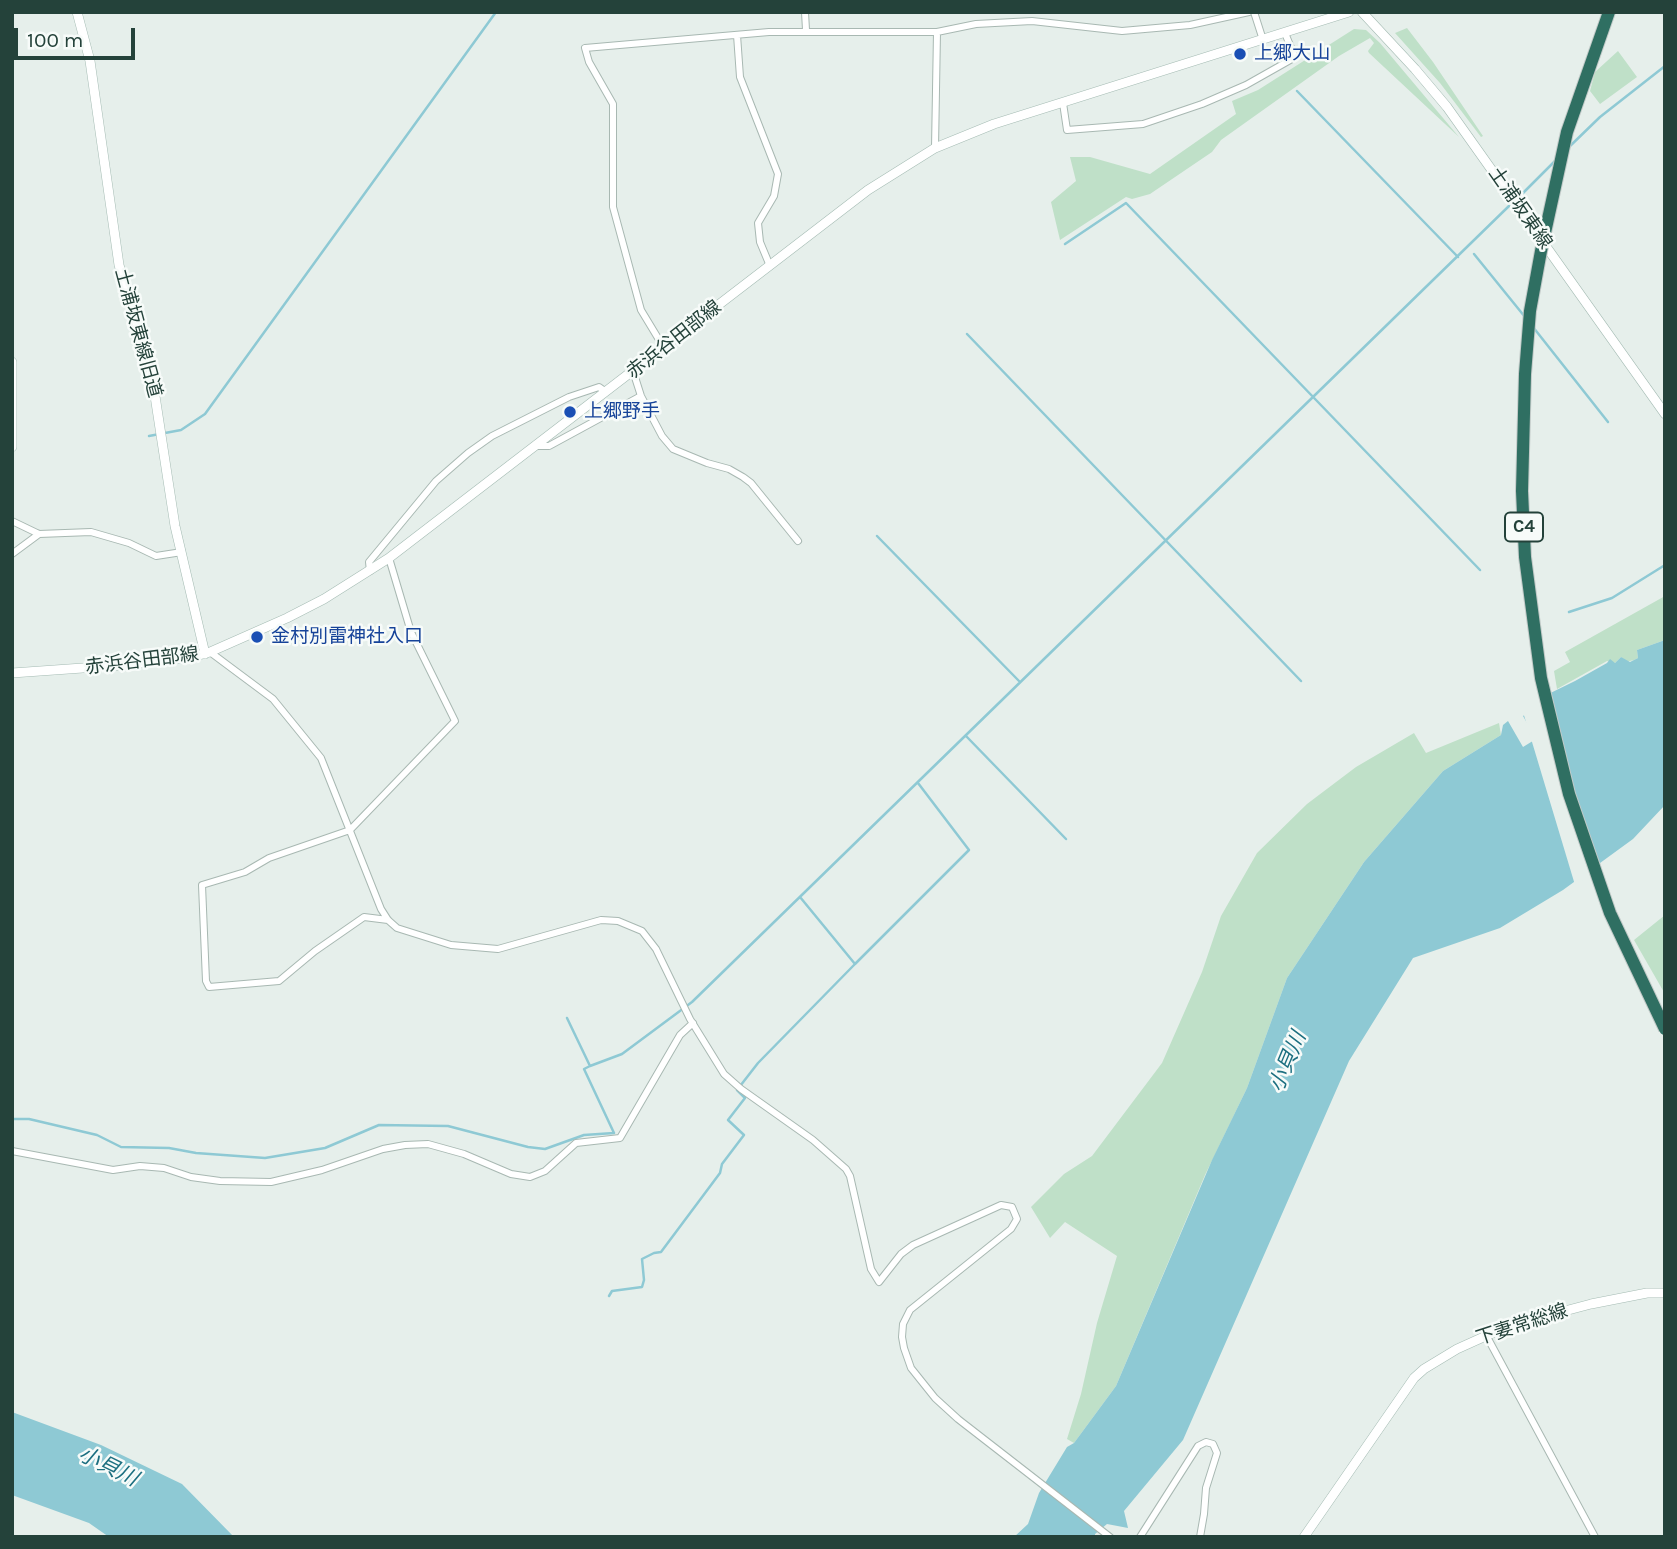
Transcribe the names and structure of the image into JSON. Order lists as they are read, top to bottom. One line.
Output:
{"streets":{"highway":["C4"],"main road":["土浦坂東線","土浦坂東線旧道","赤浜谷田部線","下妻常総線"]},"crossings":[["土浦坂東線旧道","赤浜谷田部線"]],"water":["小貝川"],"places":["上郷大山","上郷野手","金村別雷神社入口"],"scale_bar":"100 m"}
